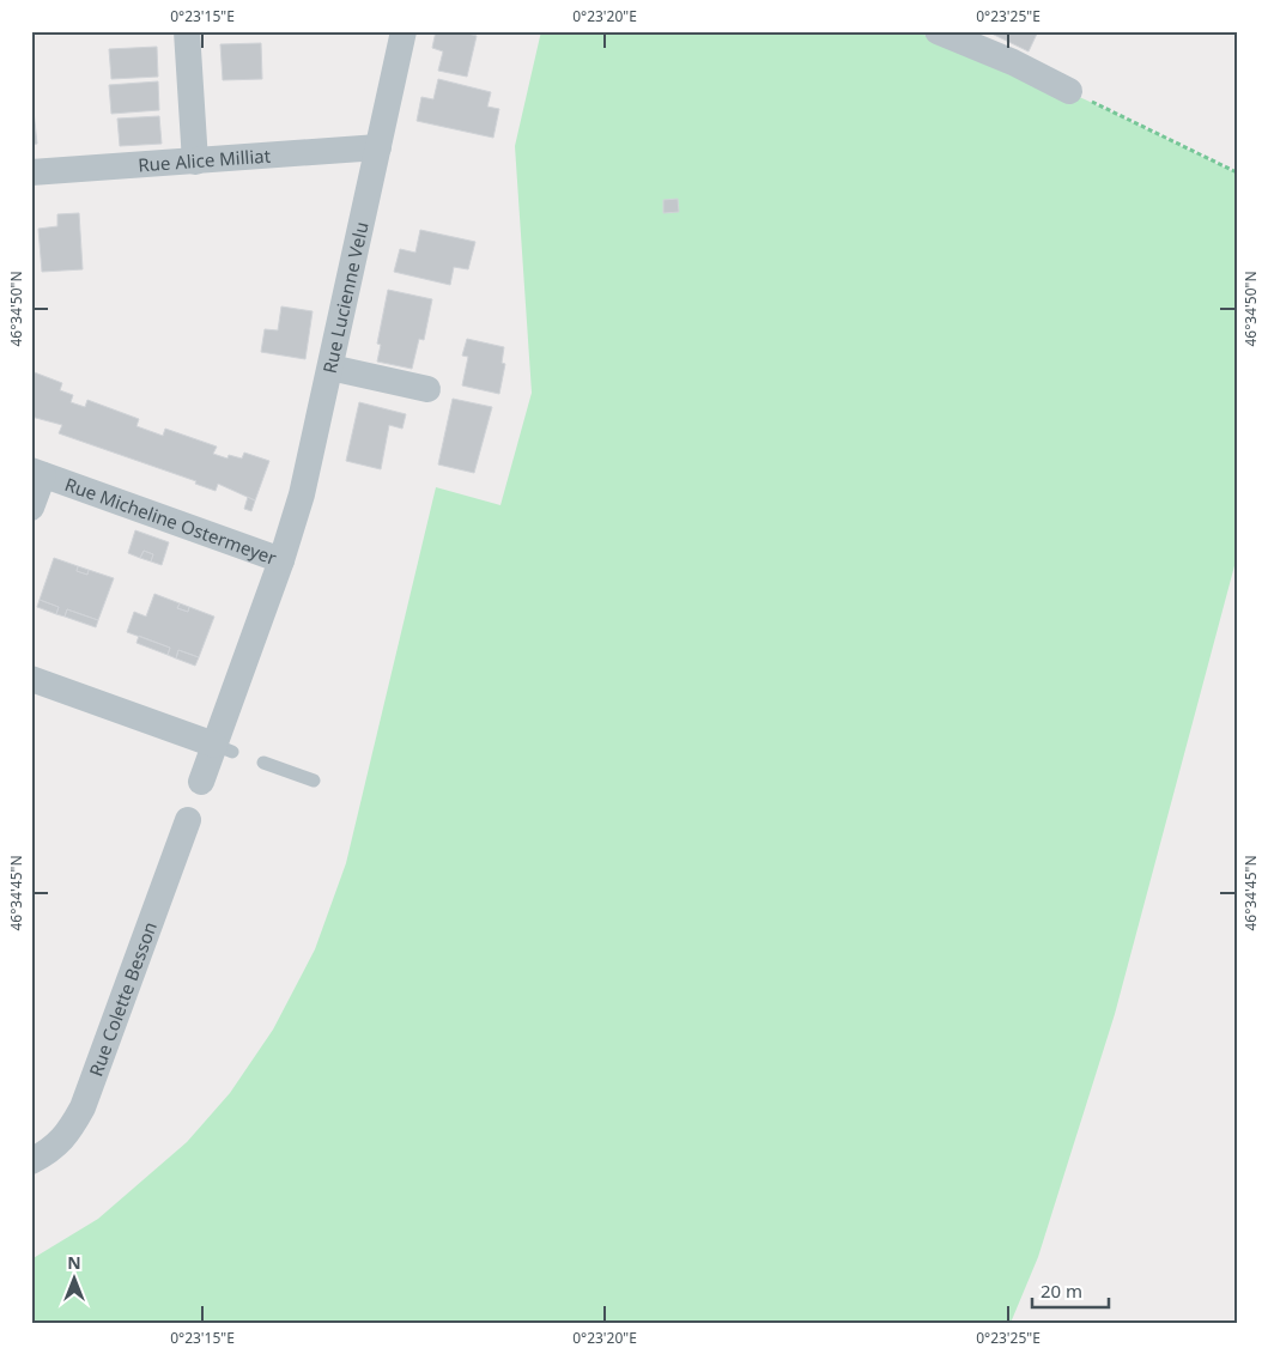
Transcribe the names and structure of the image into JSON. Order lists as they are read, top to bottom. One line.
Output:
{"streets":{"street":["Rue Alice Milliat","Rue Lucienne Velu","Rue Micheline Ostermeyer","Rue Colette Besson"]},"crossings":[["Rue Alice Milliat","Rue Lucienne Velu"],["Rue Lucienne Velu","Rue Micheline Ostermeyer"]],"scale_bar":"20 m","north":"top","coordinates":["0°23'15\"E","0°23'20\"E","0°23'25\"E","46°34'50\"N","46°34'45\"N"]}
